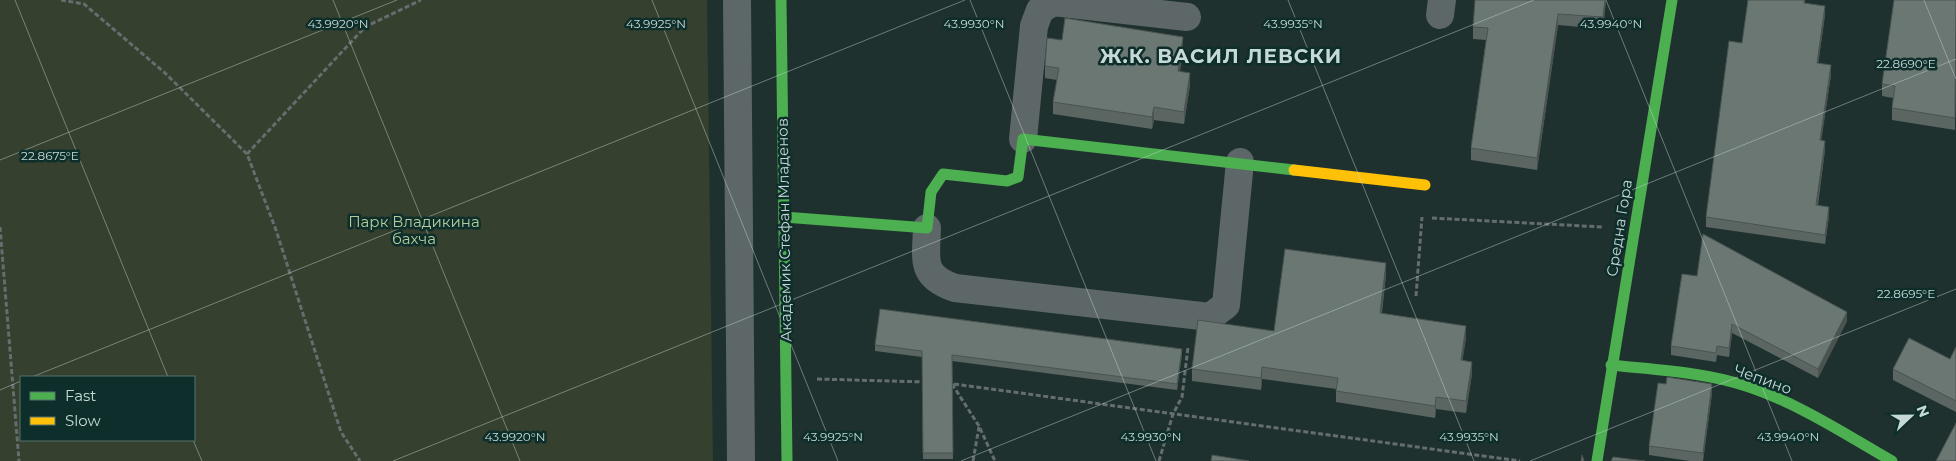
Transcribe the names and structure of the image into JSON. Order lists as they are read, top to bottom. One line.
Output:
{"streets":{"street":["Средна Гора","Академик Стефан Младенов","Чепино"]},"crossings":[["Средна Гора","Чепино"]],"districts":["Ж.К. ВАСИЛ ЛЕВСКИ"],"parks":["Парк Владикина бахча"],"legend":["Fast","Slow"],"north":"right","coordinates":["43.9920°N","43.9925°N","43.9930°N","43.9935°N","43.9940°N","22.8690°E","22.8675°E","22.8695°E"]}
